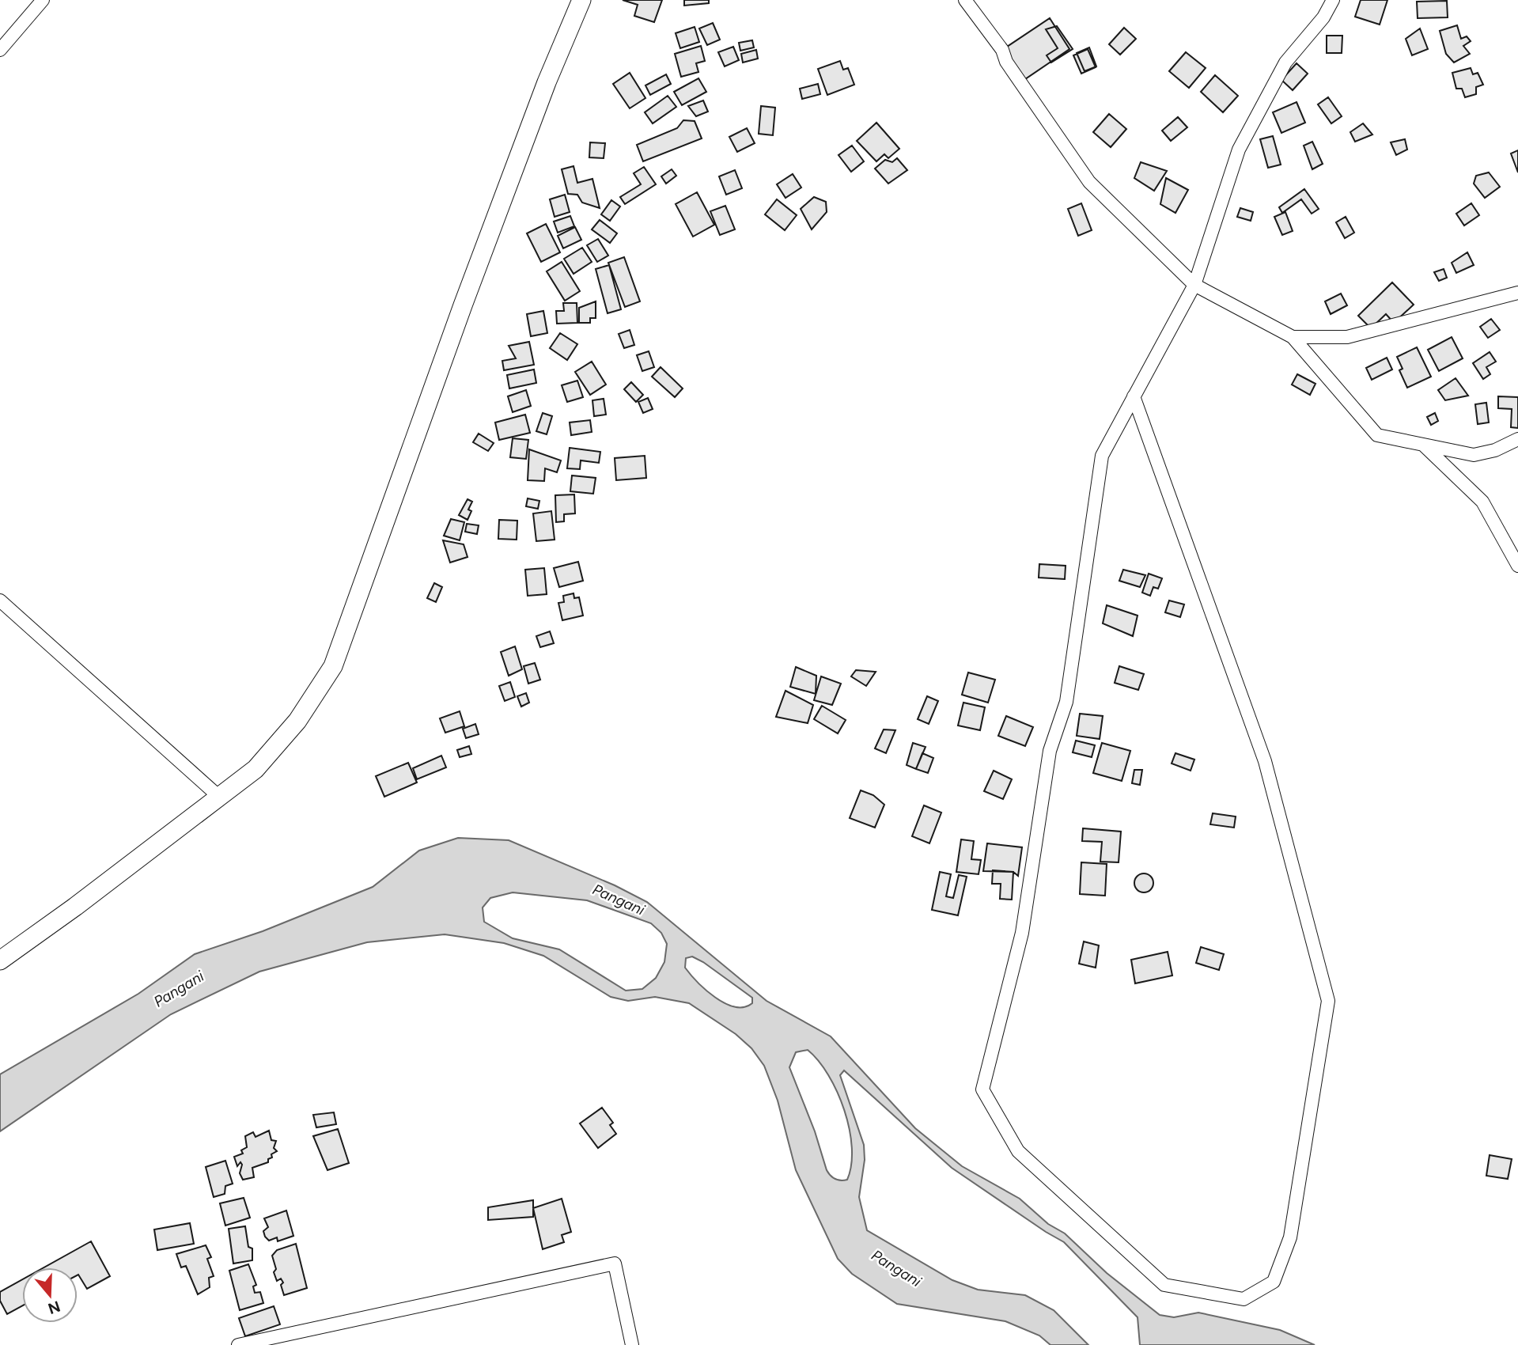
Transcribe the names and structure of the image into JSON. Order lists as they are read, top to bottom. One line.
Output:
{"water":["Pangani"],"north":"bottom"}
